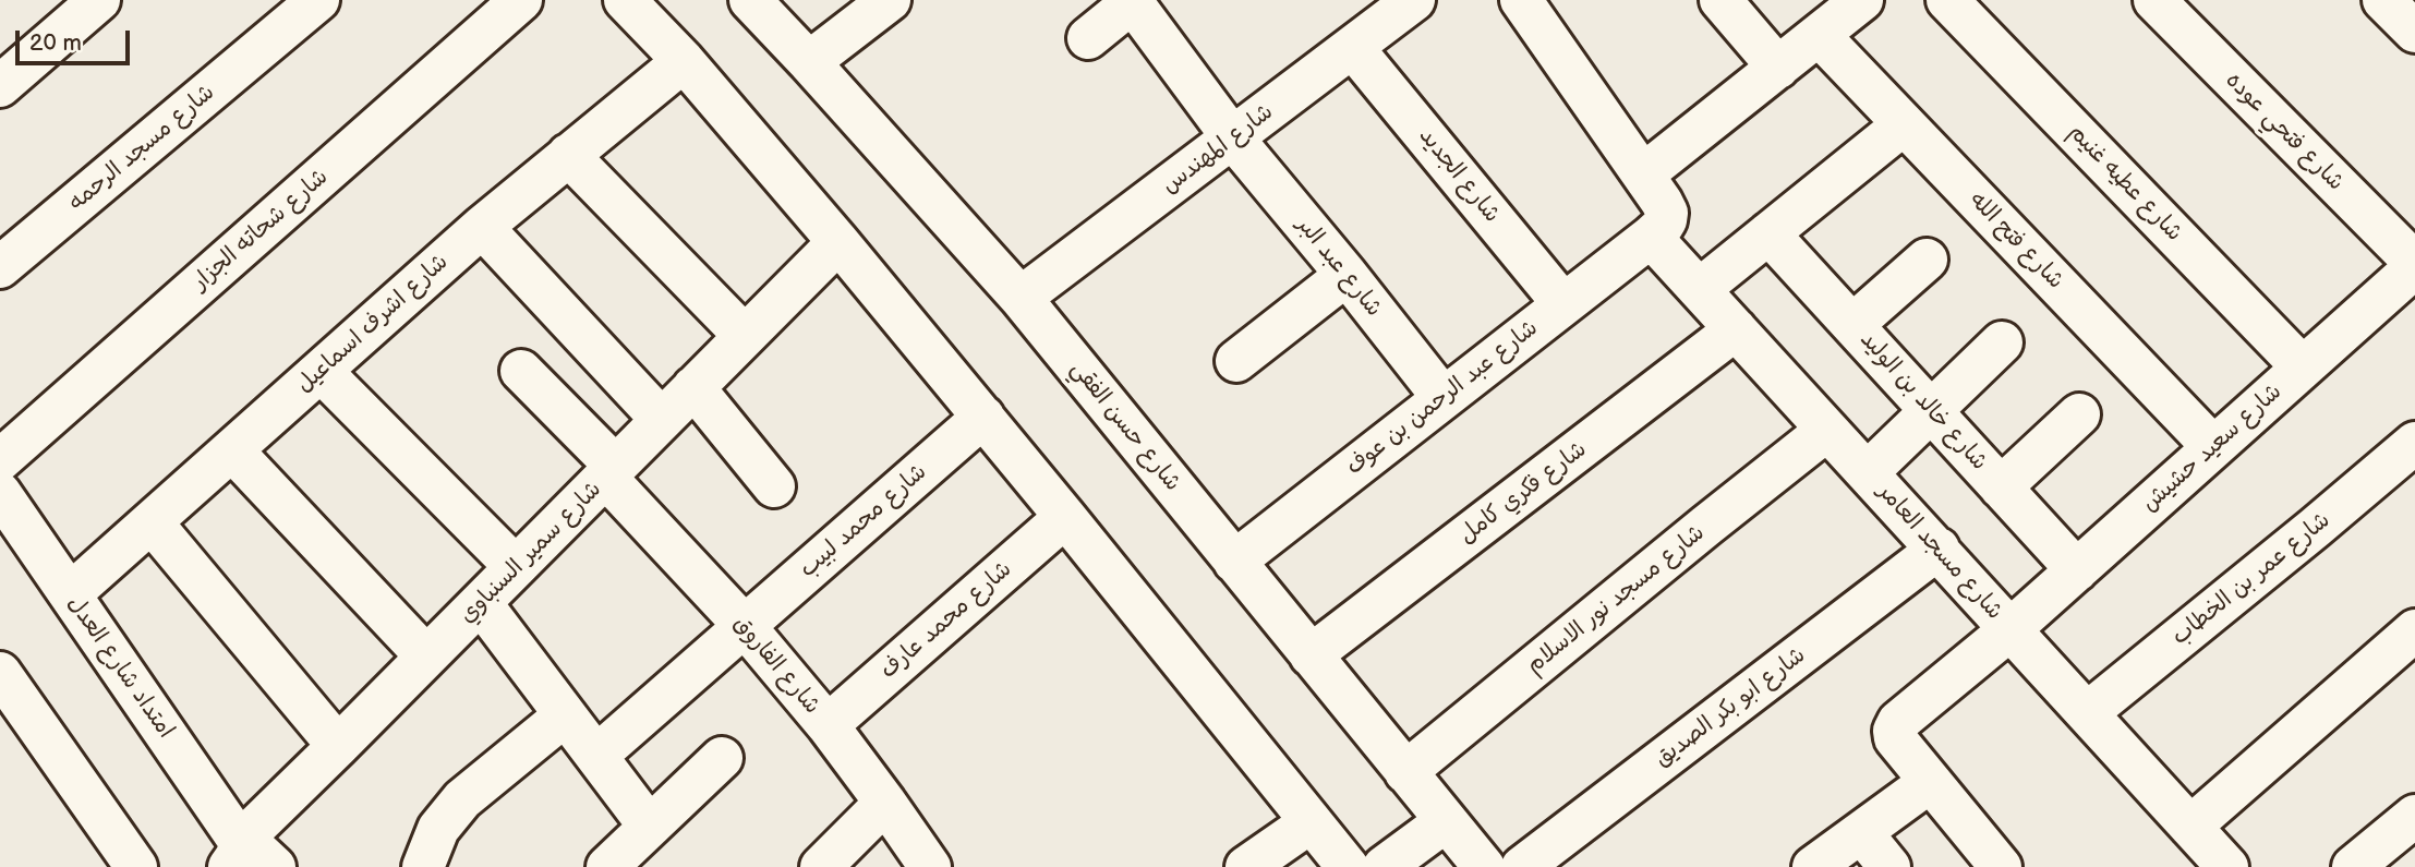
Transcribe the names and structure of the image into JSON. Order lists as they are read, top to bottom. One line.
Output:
{"streets":{"street":["شارع فتحي عوده","شارع مسجد الرحمه","شارع المهندس","شارع الجديد","شارع عطيه غنيم","شارع شحاته الجزار","شارع فتح الله","شارع عبد البر","شارع اشرف اسماعيل","شارع عبد الرحمن بن عوف","شارع خالد بن الوليد","شارع حسن الفقي","شارع سعيد حشيش","شارع فكري كامل","شارع محمد لبيب","شارع مسجد العامر","شارع سمير السنباوي","شارع عمر بن الخطاب","شارع مسجد نور الاسلام","شارع محمد عارف","شارع الفاروق","امتداد شارع العدل","شارع ابو بكر الصديق"]},"crossings":[["شارع فتحي عوده","شارع سعيد حشيش"],["شارع المهندس","شارع الجديد"],["شارع المهندس","شارع عبد البر"],["شارع المهندس","شارع حسن الفقي"],["شارع الجديد","شارع عبد الرحمن بن عوف"],["شارع عطيه غنيم","شارع سعيد حشيش"],["شارع فتح الله","شارع سعيد حشيش"],["شارع عبد البر","شارع عبد الرحمن بن عوف"],["شارع اشرف اسماعيل","امتداد شارع العدل"],["شارع عبد الرحمن بن عوف","شارع حسن الفقي"],["شارع عبد الرحمن بن عوف","شارع مسجد العامر"],["شارع خالد بن الوليد","شارع سعيد حشيش"],["شارع حسن الفقي","شارع فكري كامل"],["شارع حسن الفقي","شارع مسجد نور الاسلام"],["شارع سعيد حشيش","شارع مسجد العامر"],["شارع فكري كامل","شارع مسجد العامر"],["شارع محمد لبيب","شارع الفاروق"],["شارع مسجد العامر","شارع عمر بن الخطاب"],["شارع مسجد العامر","شارع مسجد نور الاسلام"],["شارع مسجد العامر","شارع ابو بكر الصديق"],["شارع سمير السنباوي","شارع الفاروق"],["شارع سمير السنباوي","امتداد شارع العدل"],["شارع محمد عارف","شارع الفاروق"]],"scale_bar":"20 m"}
